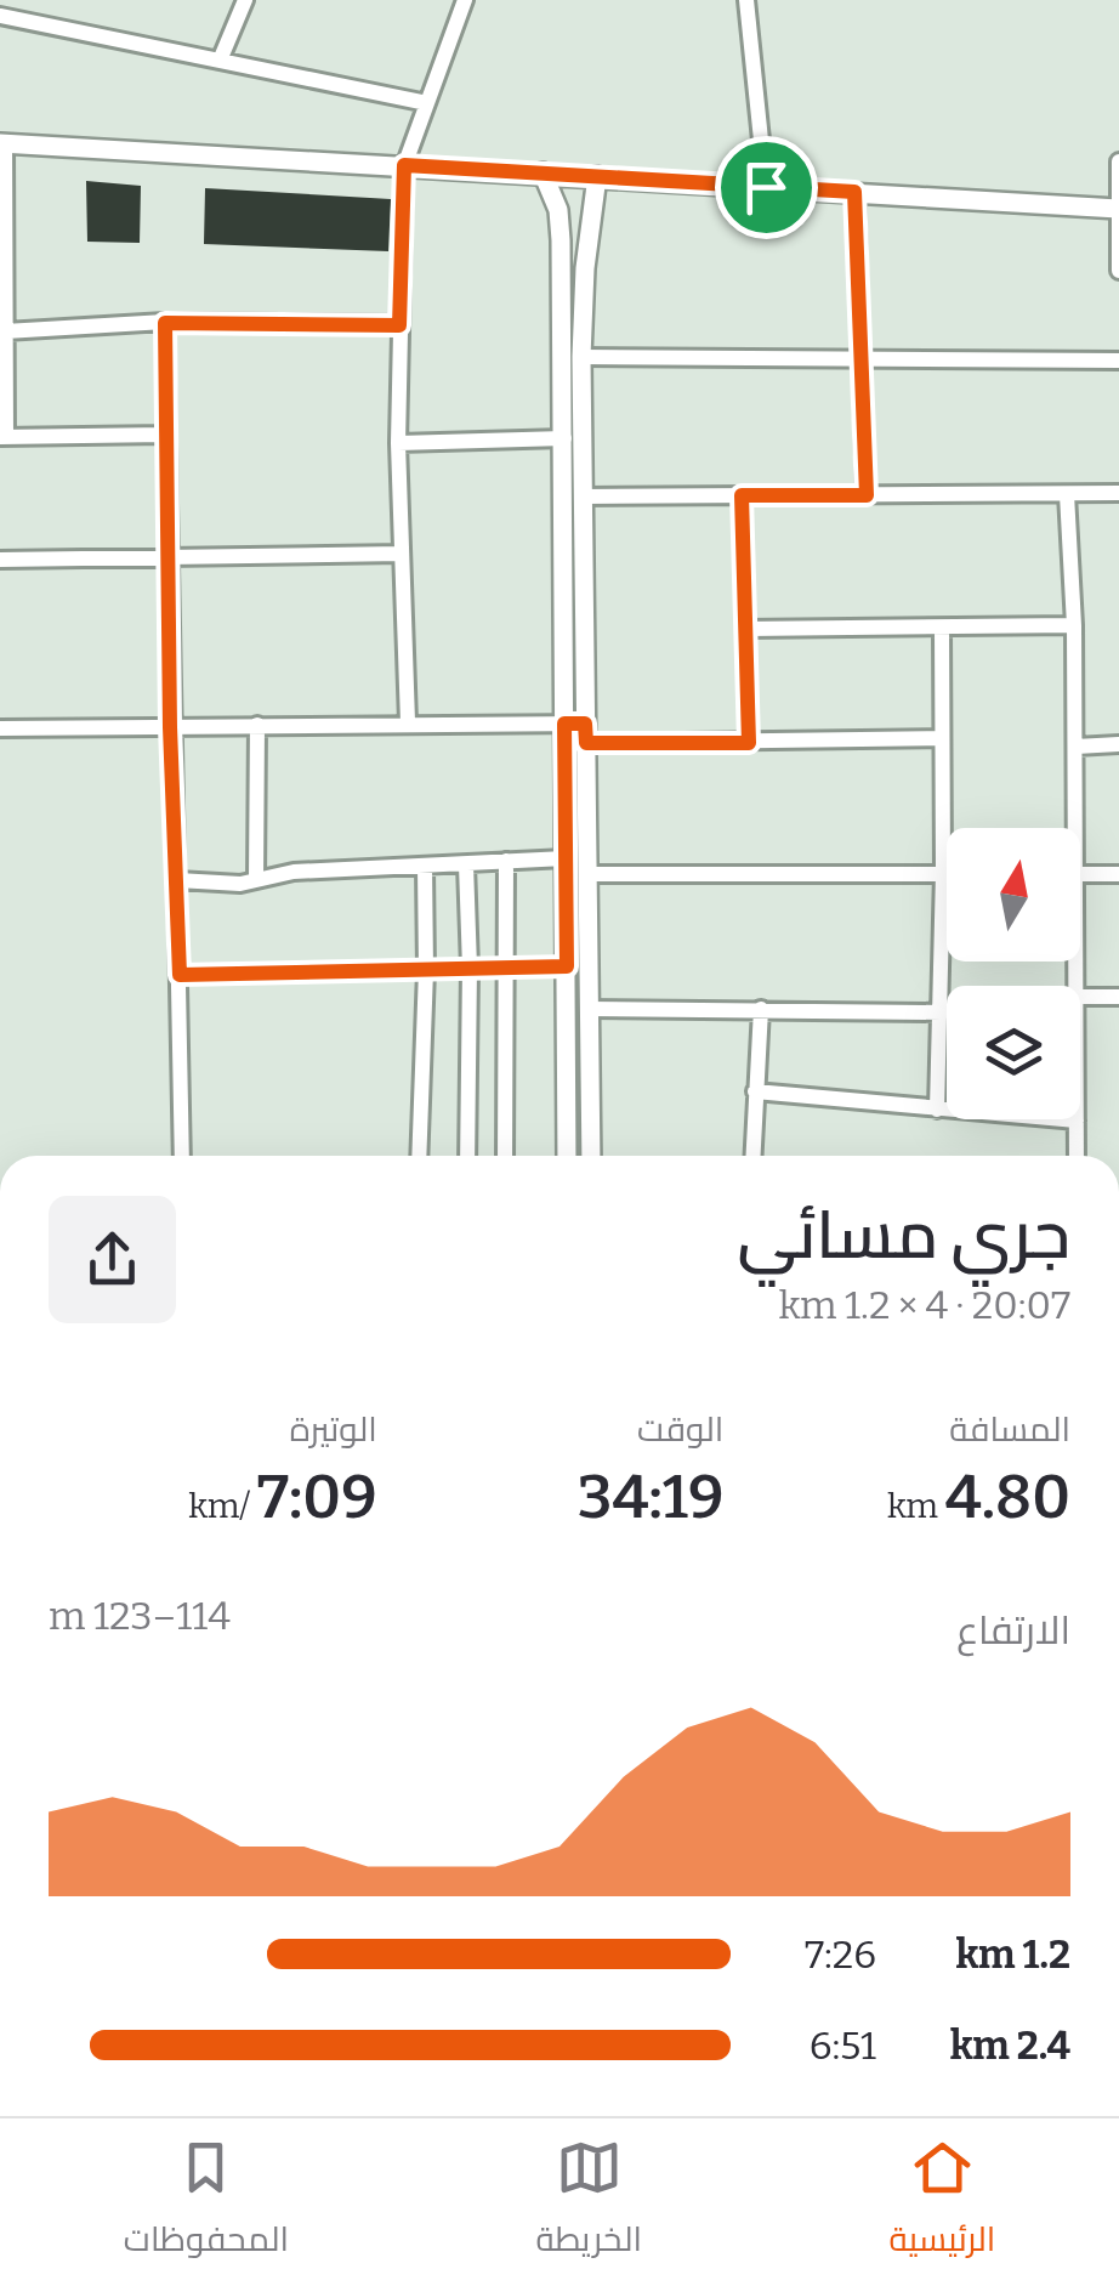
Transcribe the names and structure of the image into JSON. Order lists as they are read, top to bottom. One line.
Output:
{"north":"top","page":{"heading":["جري مسائي","20:07 · 4 × 1.2 km"],"stats":[["المسافة","4.80 km"],["الوقت","34:19"],["الوتيرة","7:09 /km"]],"chart":["الارتفاع","114–123 m"],"list":[{"name":"1.2 km","note":"7:26"},{"name":"2.4 km","note":"6:51"}],"tabs":["الرئيسية","الخريطة","المحفوظات"]}}
